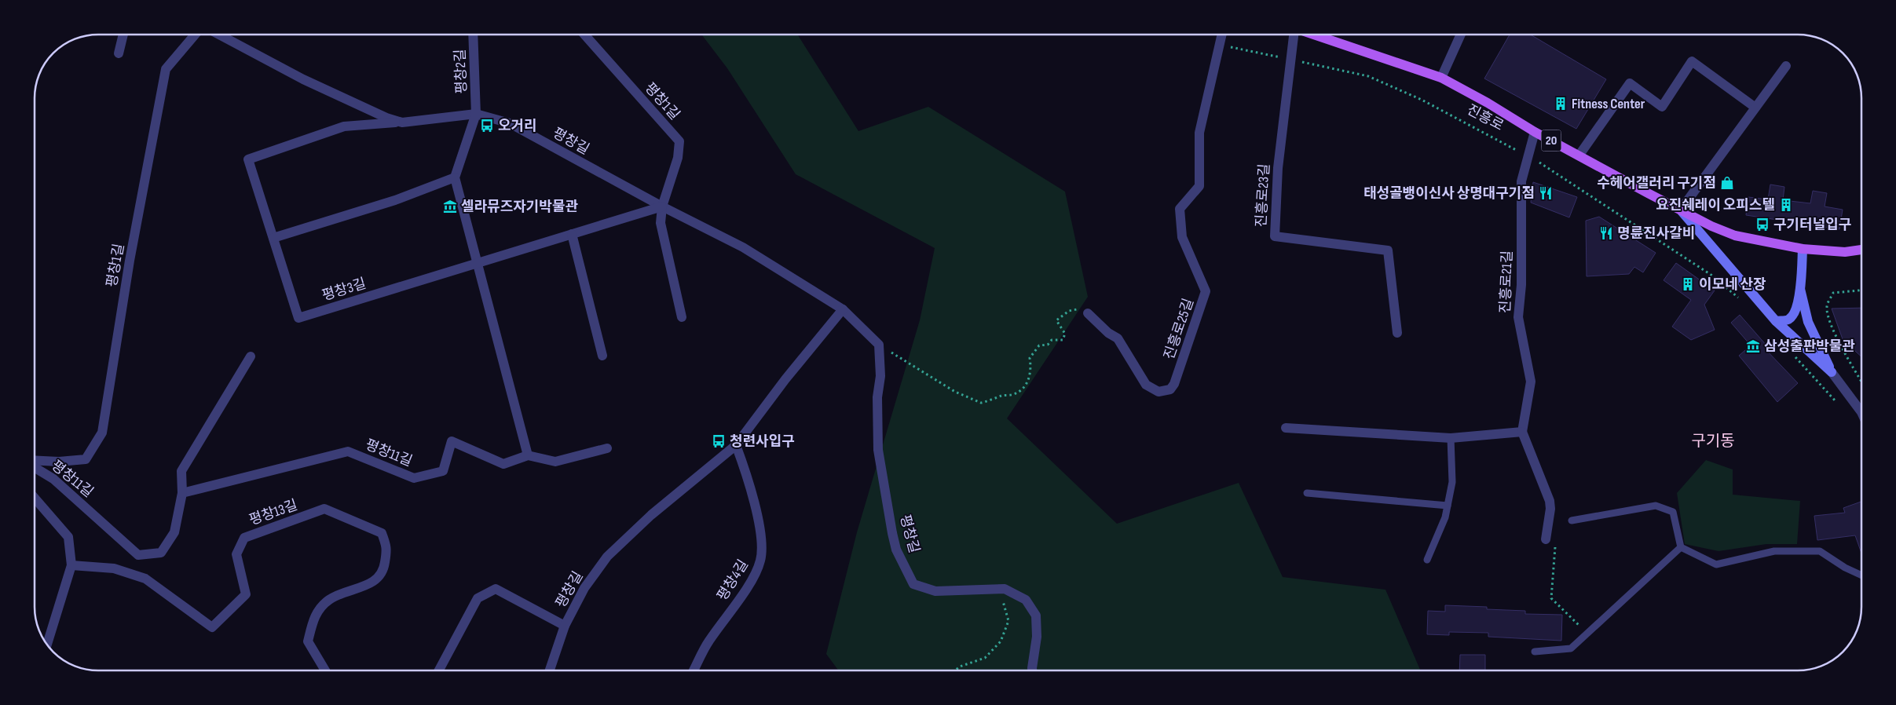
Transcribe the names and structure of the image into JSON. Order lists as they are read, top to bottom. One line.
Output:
{"streets":{"main road":["진흥로","20"],"street":["평창2길","평창1길","평창길","진흥로23길","진흥로21길","평창3길","진흥로25길","평창11길","평창13길","평창4길"]},"crossings":[["평창2길","평창길"],["평창1길","평창길"],["평창1길","평창3길"],["진흥로","진흥로23길"],["진흥로","진흥로21길"],["진흥로","진흥로25길"],["평창길","평창3길"],["평창길","평창4길"]],"districts":["구기동"],"places":{"building":["Fitness Center","요진쉐레이 오피스텔","이모네 산장"],"bus stop":["오거리","구기터널입구","청련사입구"],"shop":["수헤어갤러리 구기점"],"restaurant":["태성골뱅이신사 상명대구기점","명륜진사갈비"],"museum":["셀라뮤즈자기박물관","삼성출판박물관"]}}
